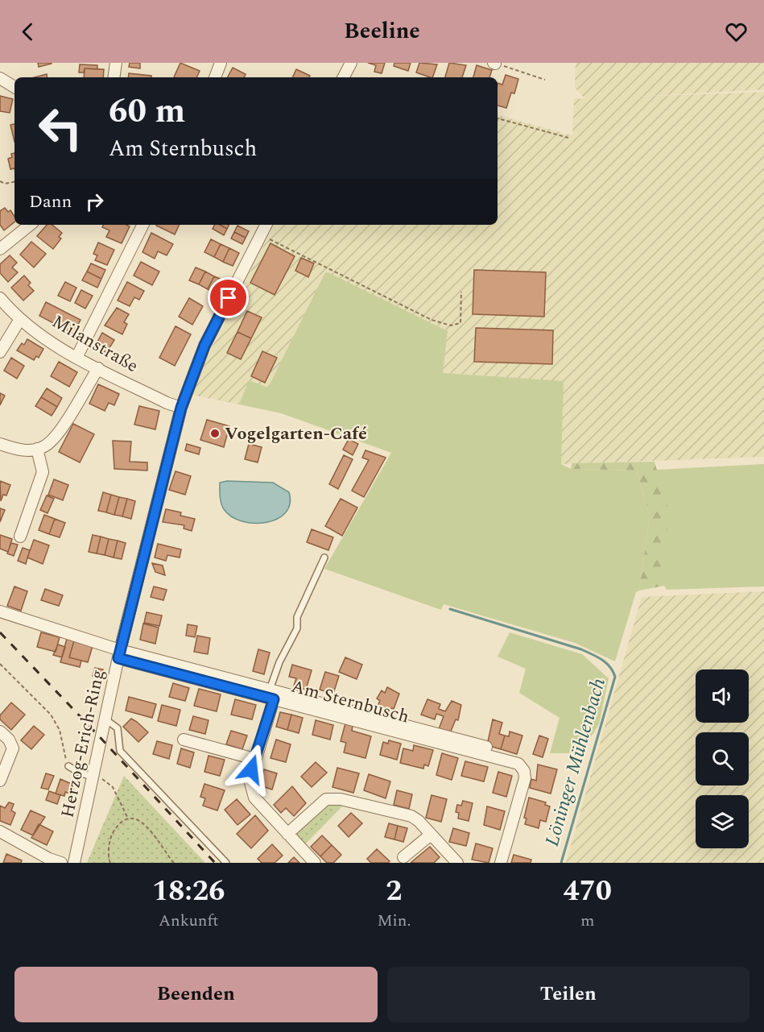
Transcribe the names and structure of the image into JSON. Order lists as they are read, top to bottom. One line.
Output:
{"streets":{"street":["Milanstraße","Am Sternbusch","Herzog-Erich-Ring"]},"crossings":[["Milanstraße","Herzog-Erich-Ring"],["Am Sternbusch","Herzog-Erich-Ring"]],"water":["Löninger Mühlenbach"],"places":["Vogelgarten-Café"],"page":{"header":"Beeline","turn":["60 m","Am Sternbusch"],"then":"Dann","eta":["18:26","Ankunft","2","Min.","470","m"],"buttons":["Beenden","Teilen"]}}
